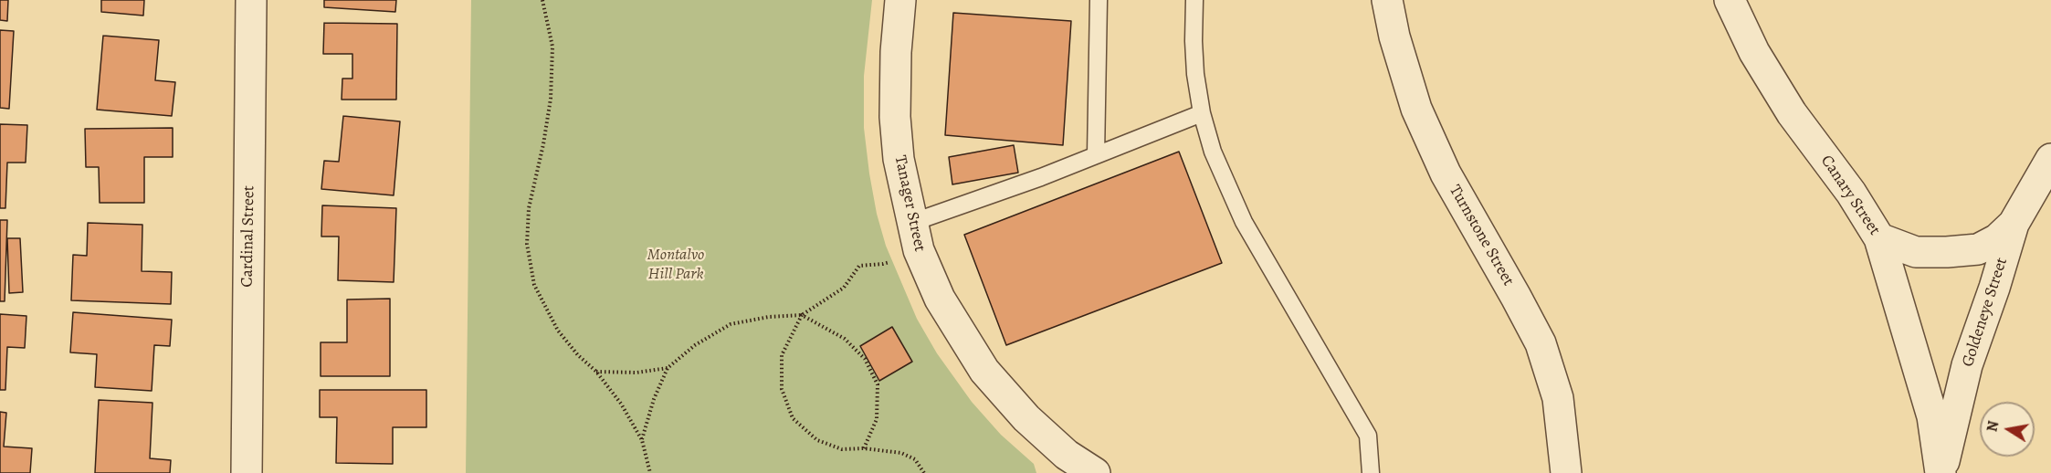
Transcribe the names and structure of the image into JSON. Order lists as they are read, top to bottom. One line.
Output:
{"streets":{"street":["Canary Street","Tanager Street","Turnstone Street","Cardinal Street","Goldeneye Street"]},"crossings":[["Canary Street","Goldeneye Street"]],"parks":["Montalvo Hill Park"],"north":"left"}
